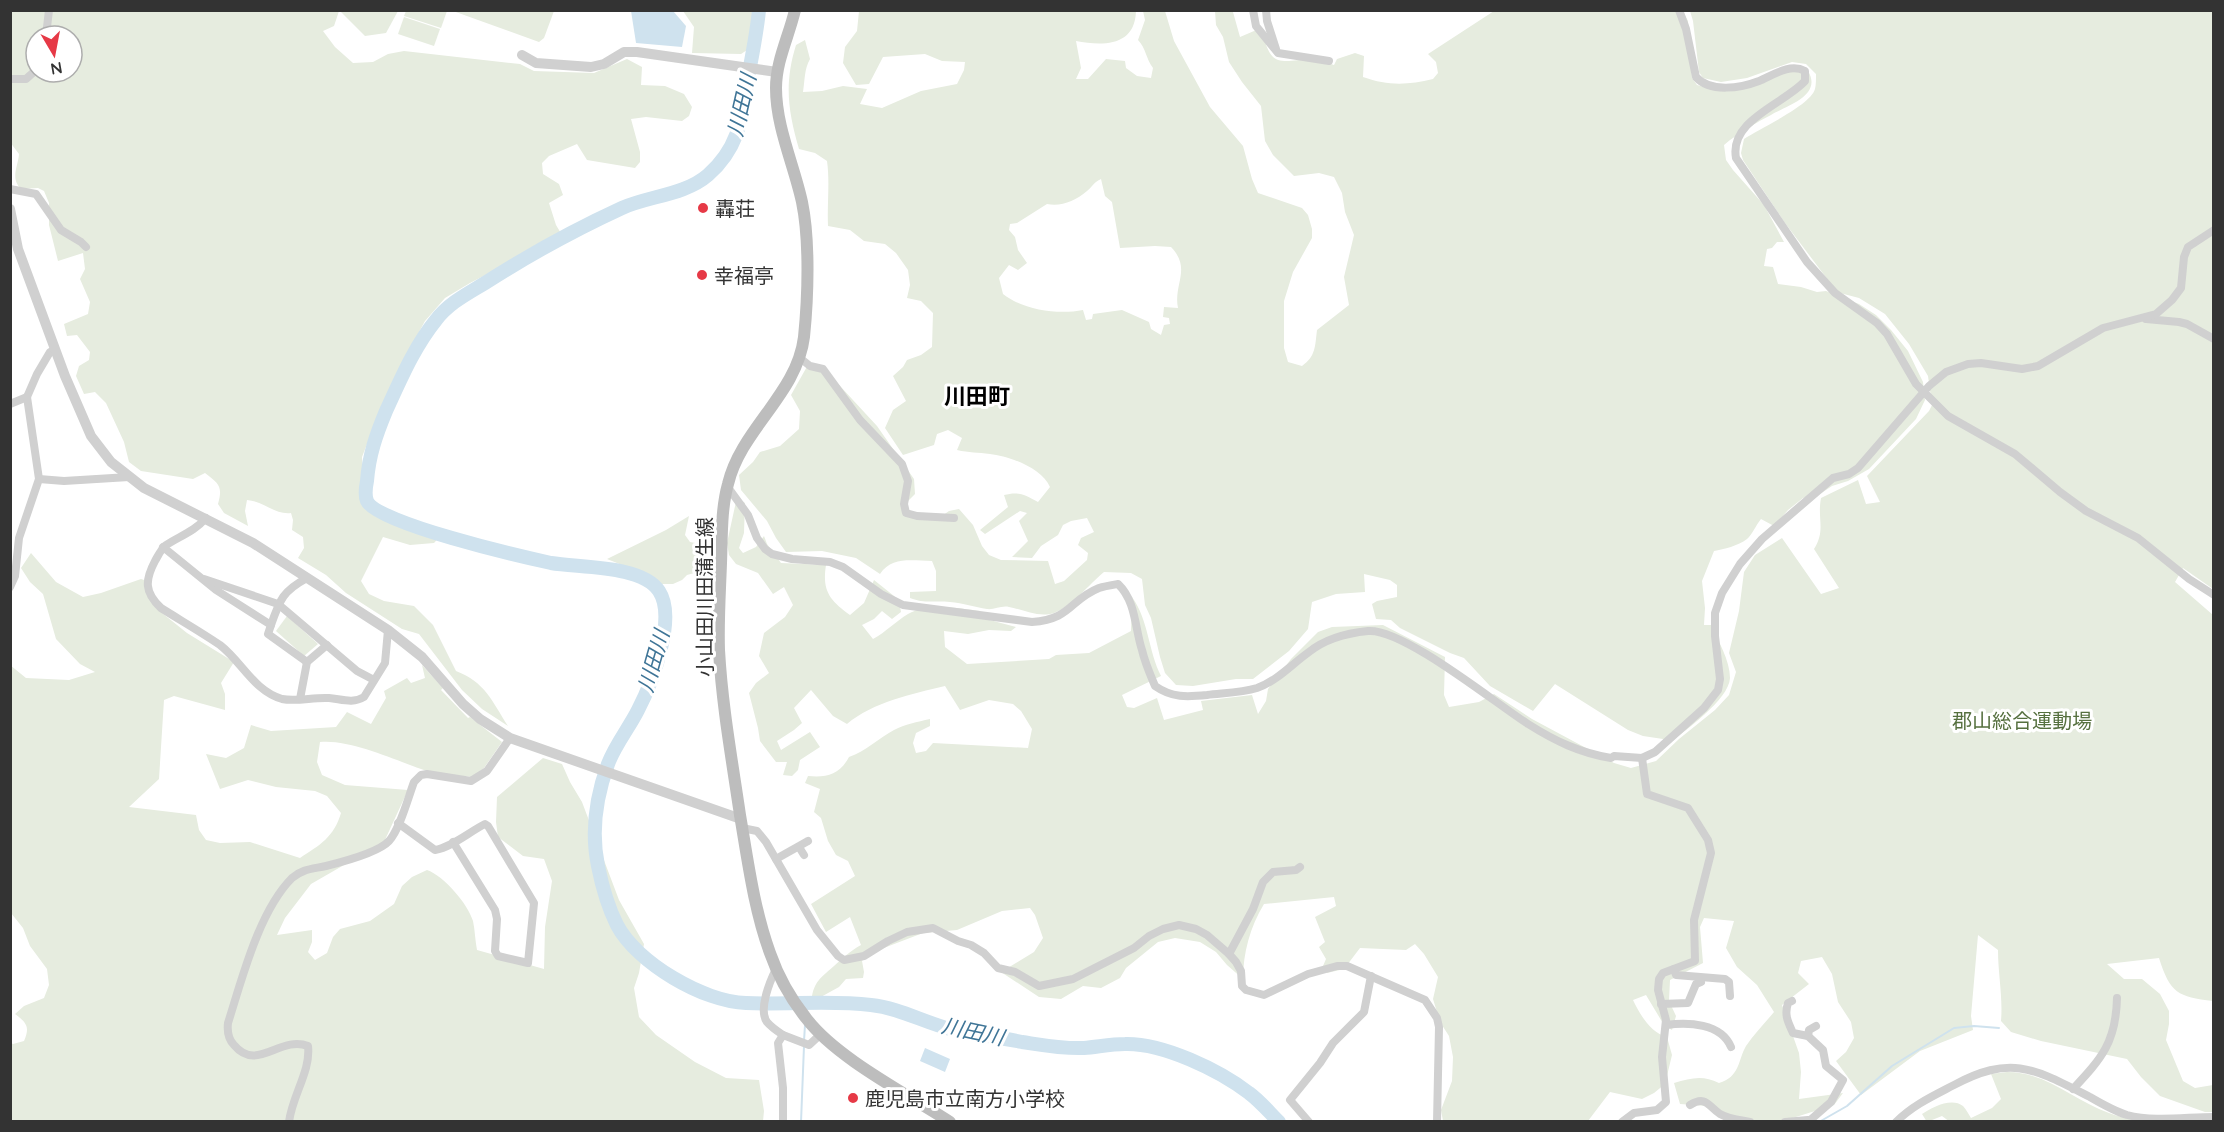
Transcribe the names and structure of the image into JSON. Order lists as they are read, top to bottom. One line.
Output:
{"streets":{"main road":["小山田川田蒲生線"]},"districts":["川田町"],"water":["川田川"],"parks":["郡山総合運動場"],"places":["轟荘","幸福亭","鹿児島市立南方小学校"],"north":"bottom"}
